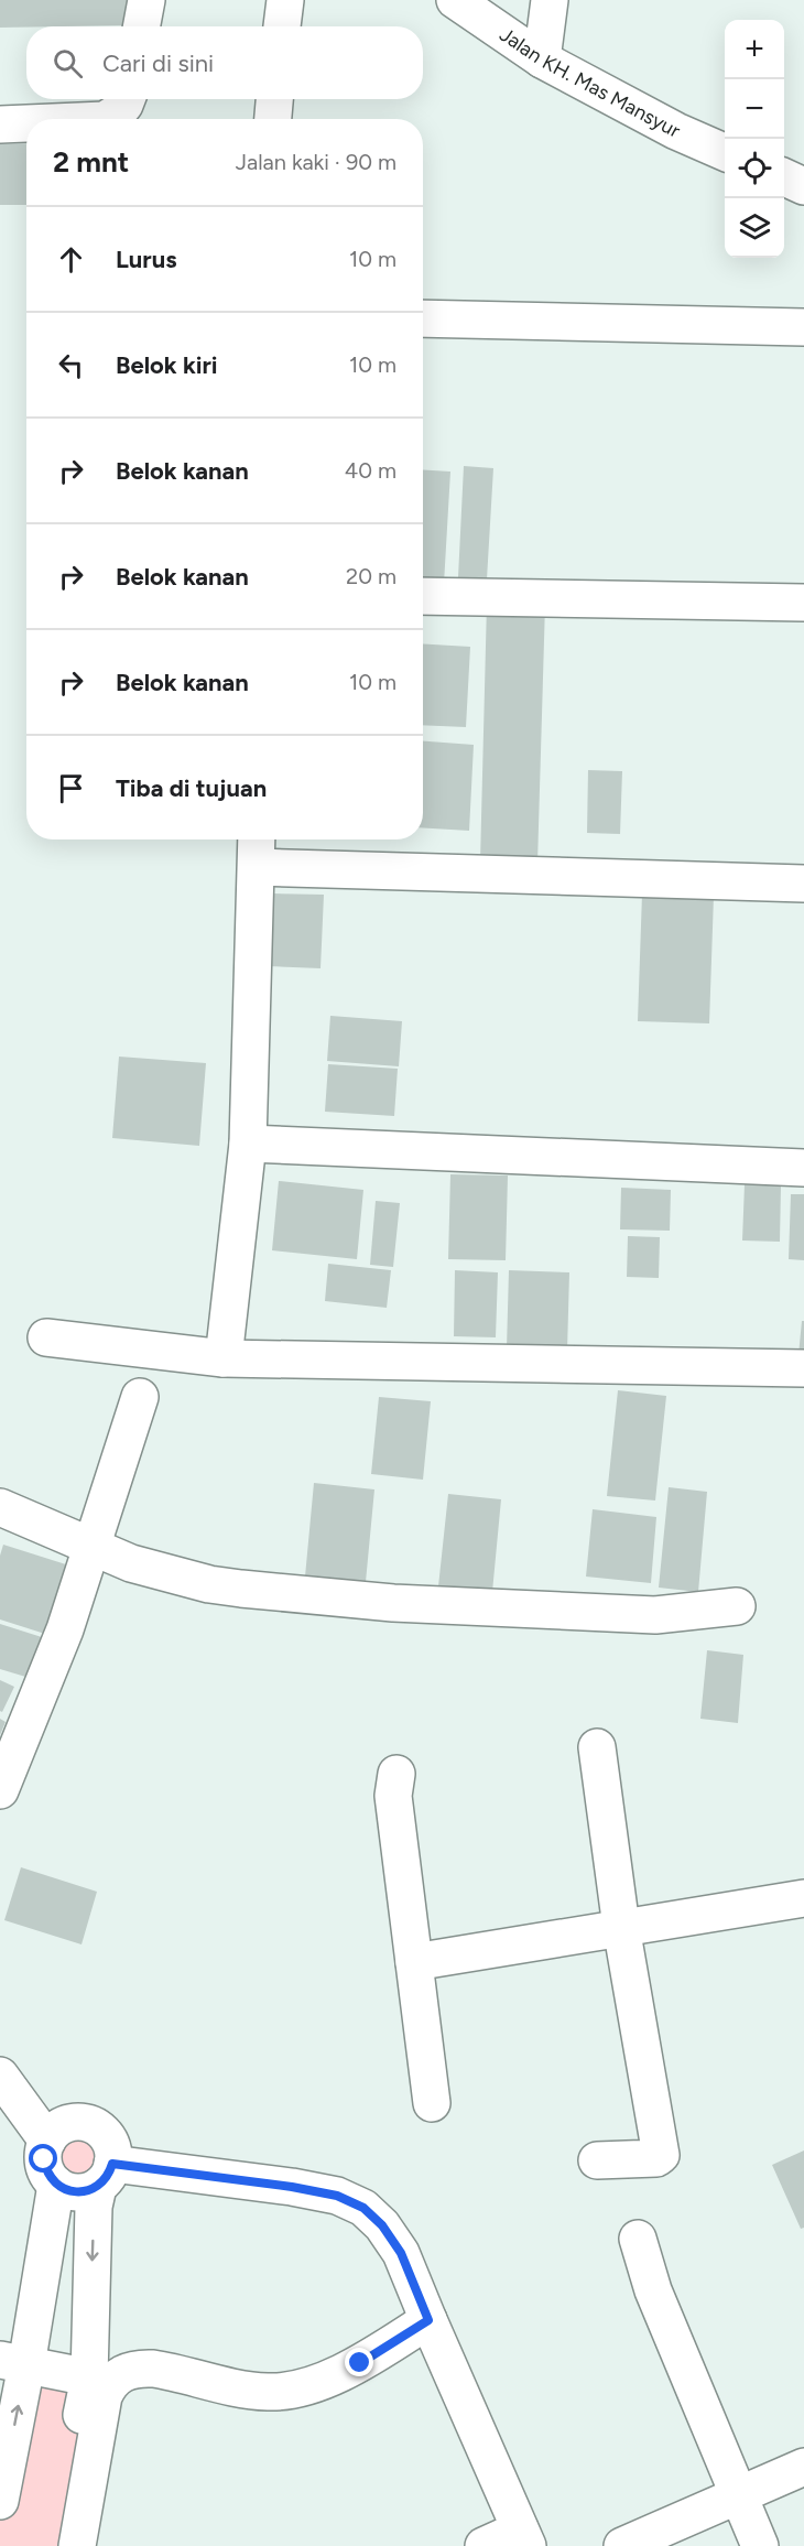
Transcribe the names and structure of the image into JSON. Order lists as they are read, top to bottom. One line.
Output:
{"streets":{"street":["Jalan KH. Mas Mansyur"]},"page":{"map_buttons":["+","−"],"search":"Cari di sini","heading":["2 mnt","Jalan kaki · 90 m"],"list":[["Lurus","10 m"],["Belok kiri","10 m"],["Belok kanan","40 m"],["Belok kanan","20 m"],["Belok kanan","10 m"],"Tiba di tujuan"]}}
